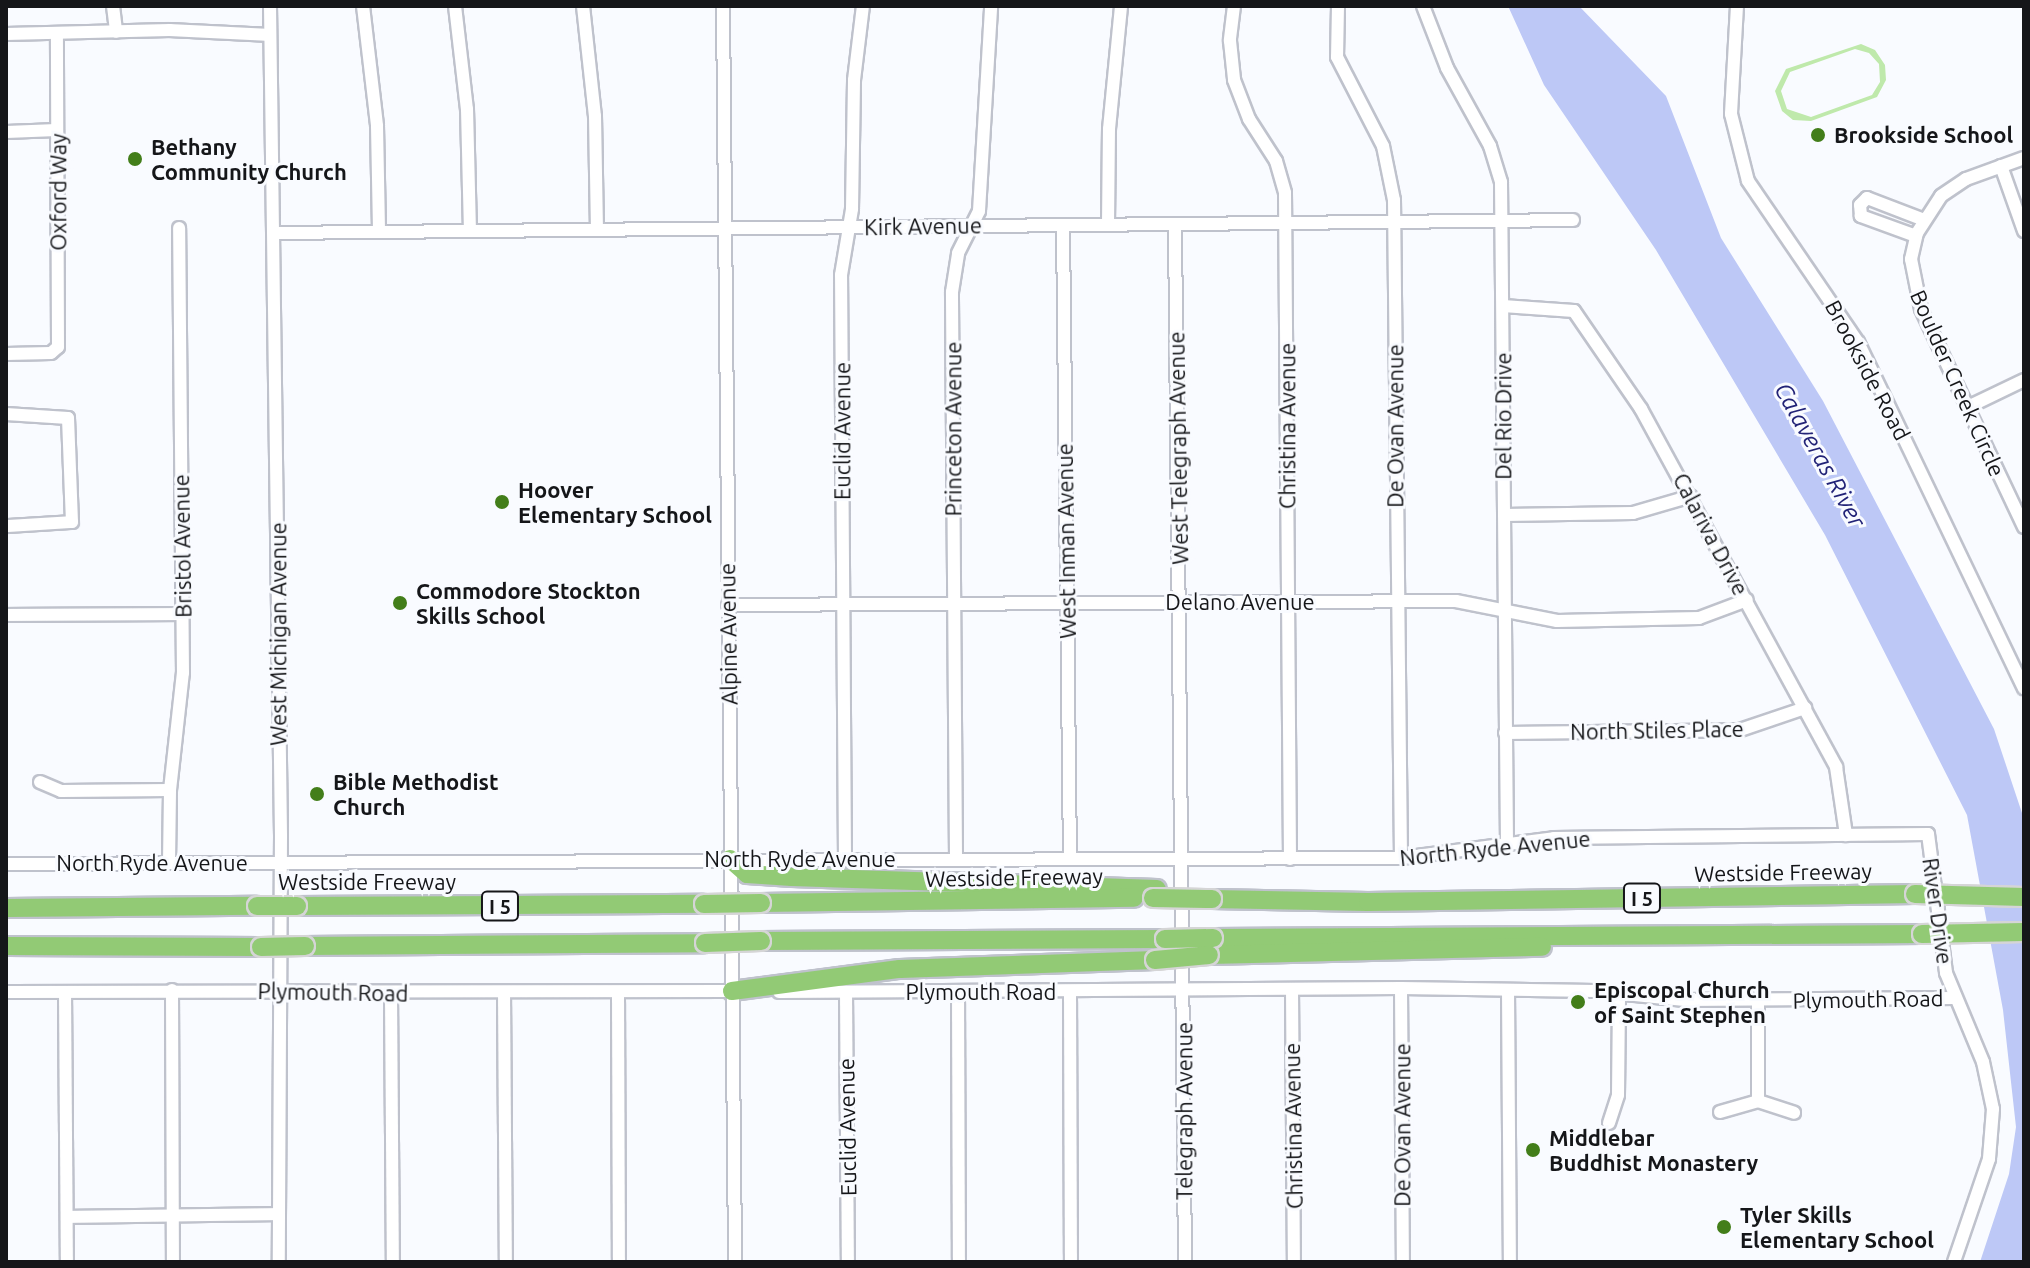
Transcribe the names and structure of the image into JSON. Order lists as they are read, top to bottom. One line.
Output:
{"streets":{"highway":["Westside Freeway","I 5"],"street":["Oxford Way","Kirk Avenue","Brookside Road","Boulder Creek Circle","Del Rio Drive","Christina Avenue","De Ovan Avenue","Princeton Avenue","Euclid Avenue","West Telegraph Avenue","Calariva Drive","West Inman Avenue","Bristol Avenue","Delano Avenue","West Michigan Avenue","Alpine Avenue","North Stiles Place","North Ryde Avenue","River Drive","Plymouth Road","Telegraph Avenue"]},"crossings":[["Kirk Avenue","Del Rio Drive"],["Kirk Avenue","Christina Avenue"],["Kirk Avenue","De Ovan Avenue"],["Kirk Avenue","Princeton Avenue"],["Kirk Avenue","Euclid Avenue"],["Kirk Avenue","West Telegraph Avenue"],["Kirk Avenue","West Inman Avenue"],["Kirk Avenue","West Michigan Avenue"],["Kirk Avenue","Alpine Avenue"],["Del Rio Drive","Calariva Drive"],["Del Rio Drive","Delano Avenue"],["Del Rio Drive","North Stiles Place"],["Del Rio Drive","North Ryde Avenue"],["Christina Avenue","Delano Avenue"],["Christina Avenue","North Ryde Avenue"],["Christina Avenue","Plymouth Road"],["De Ovan Avenue","Delano Avenue"],["De Ovan Avenue","North Ryde Avenue"],["De Ovan Avenue","Plymouth Road"],["Princeton Avenue","Delano Avenue"],["Princeton Avenue","North Ryde Avenue"],["Euclid Avenue","Delano Avenue"],["Euclid Avenue","North Ryde Avenue"],["Euclid Avenue","Plymouth Road"],["West Telegraph Avenue","Delano Avenue"],["West Telegraph Avenue","North Ryde Avenue"],["West Telegraph Avenue","Telegraph Avenue"],["Calariva Drive","Delano Avenue"],["Calariva Drive","North Stiles Place"],["Calariva Drive","North Ryde Avenue"],["West Inman Avenue","Delano Avenue"],["West Inman Avenue","North Ryde Avenue"],["Bristol Avenue","North Ryde Avenue"],["Delano Avenue","Alpine Avenue"],["West Michigan Avenue","North Ryde Avenue"],["West Michigan Avenue","Plymouth Road"],["Alpine Avenue","North Ryde Avenue"],["Alpine Avenue","Plymouth Road"],["North Ryde Avenue","River Drive"],["River Drive","Plymouth Road"],["Plymouth Road","Telegraph Avenue"]],"water":["Calaveras River"],"places":["Brookside School","Bethany Community Church","Hoover Elementary School","Commodore Stockton Skills School","Bible Methodist Church","Episcopal Church of Saint Stephen","Middlebar Buddhist Monastery","Tyler Skills Elementary School"]}
